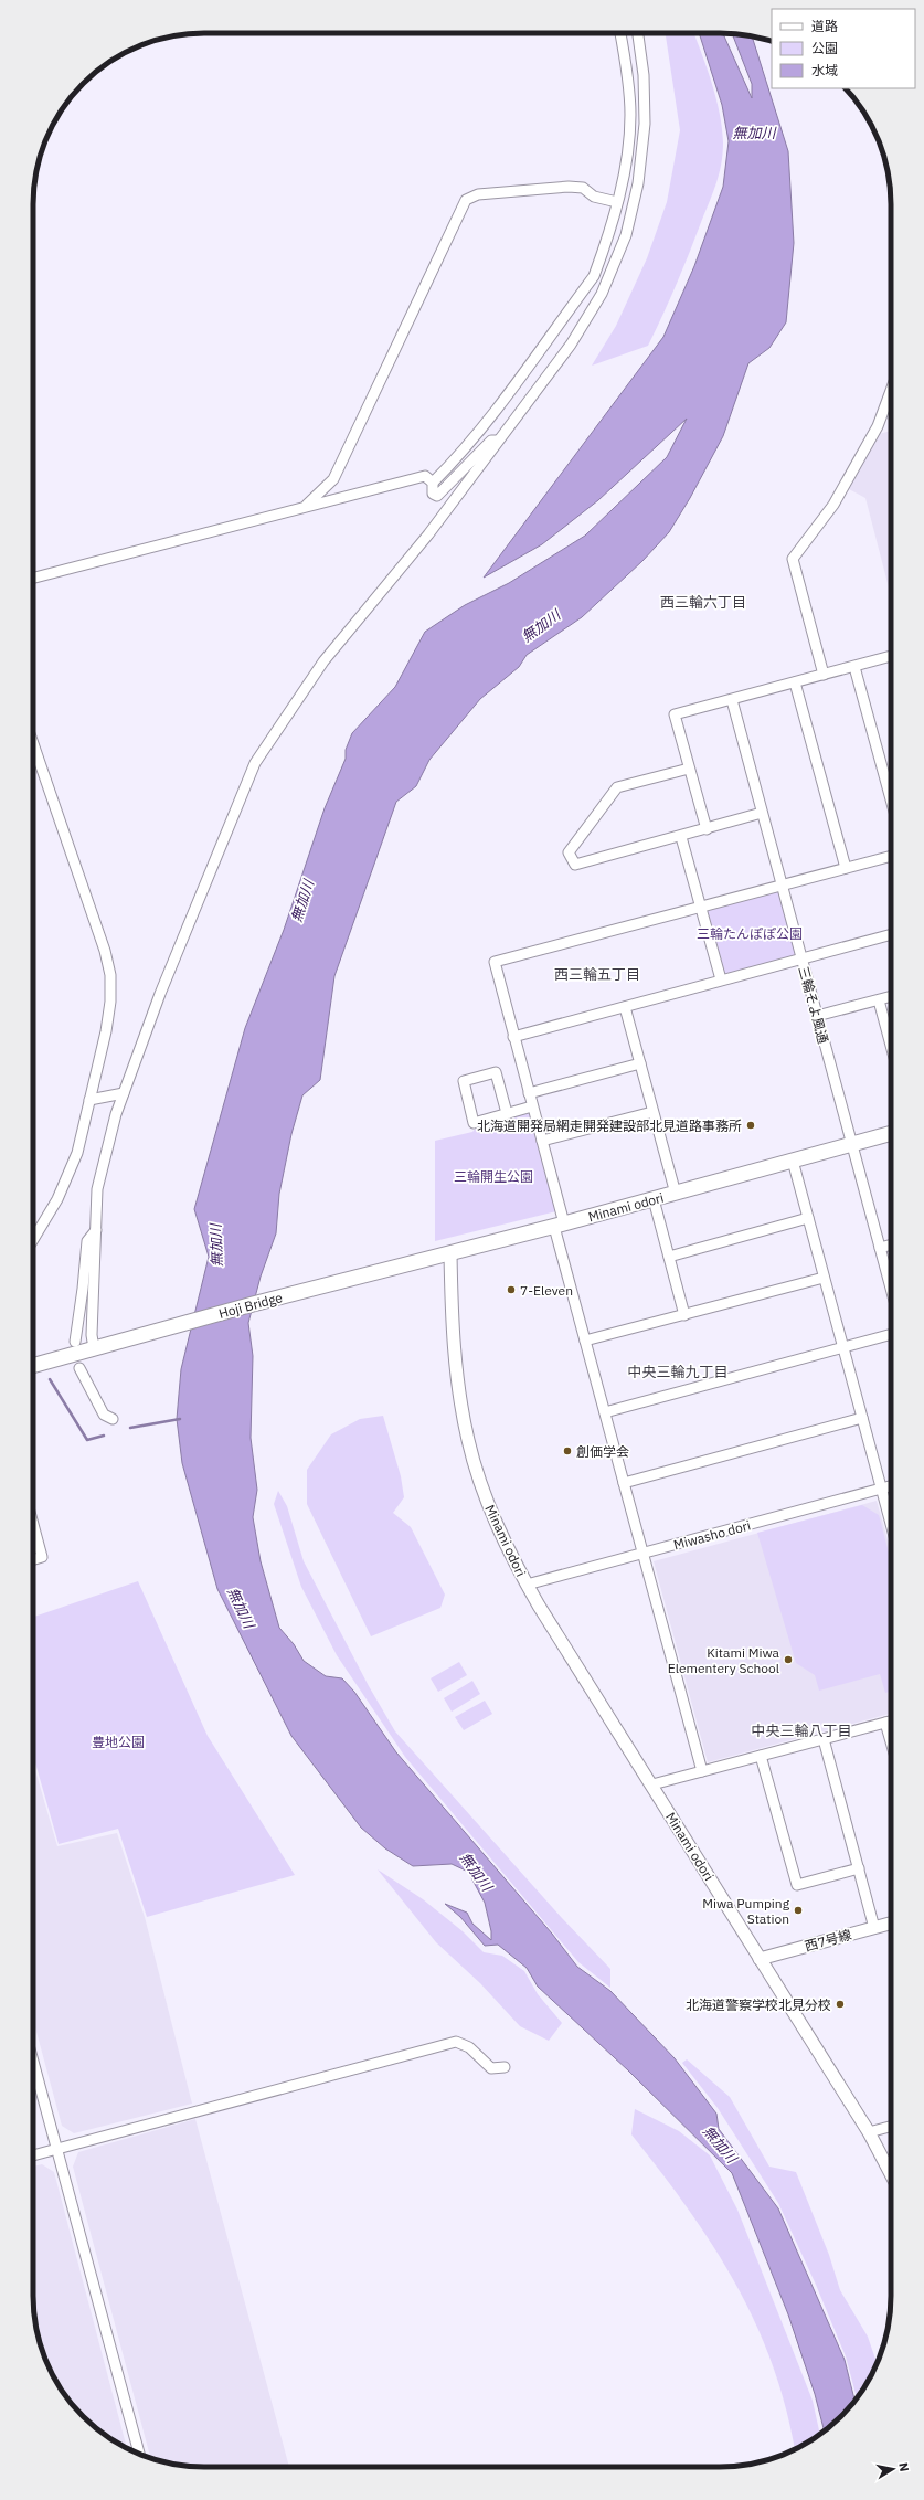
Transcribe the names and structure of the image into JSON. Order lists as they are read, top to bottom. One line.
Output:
{"streets":{"main road":["Minami odori","Hoji Bridge"],"street":["三輪そよ風通","Miwasho dori","西7号線"]},"crossings":[["三輪そよ風通","Minami odori"],["Minami odori","Hoji Bridge"],["Minami odori","Miwasho dori"],["Minami odori","西7号線"]],"districts":["西三輪六丁目","西三輪五丁目","中央三輪九丁目","中央三輪八丁目"],"water":["無加川"],"parks":["三輪たんぽぽ公園","三輪開生公園","豊地公園"],"places":["北海道開発局網走開発建設部北見道路事務所","7-Eleven","創価学会","Kitami Miwa Elementery School","Miwa Pumping Station","北海道警察学校北見分校"],"legend":["道路","公園","水域"],"north":"right"}
